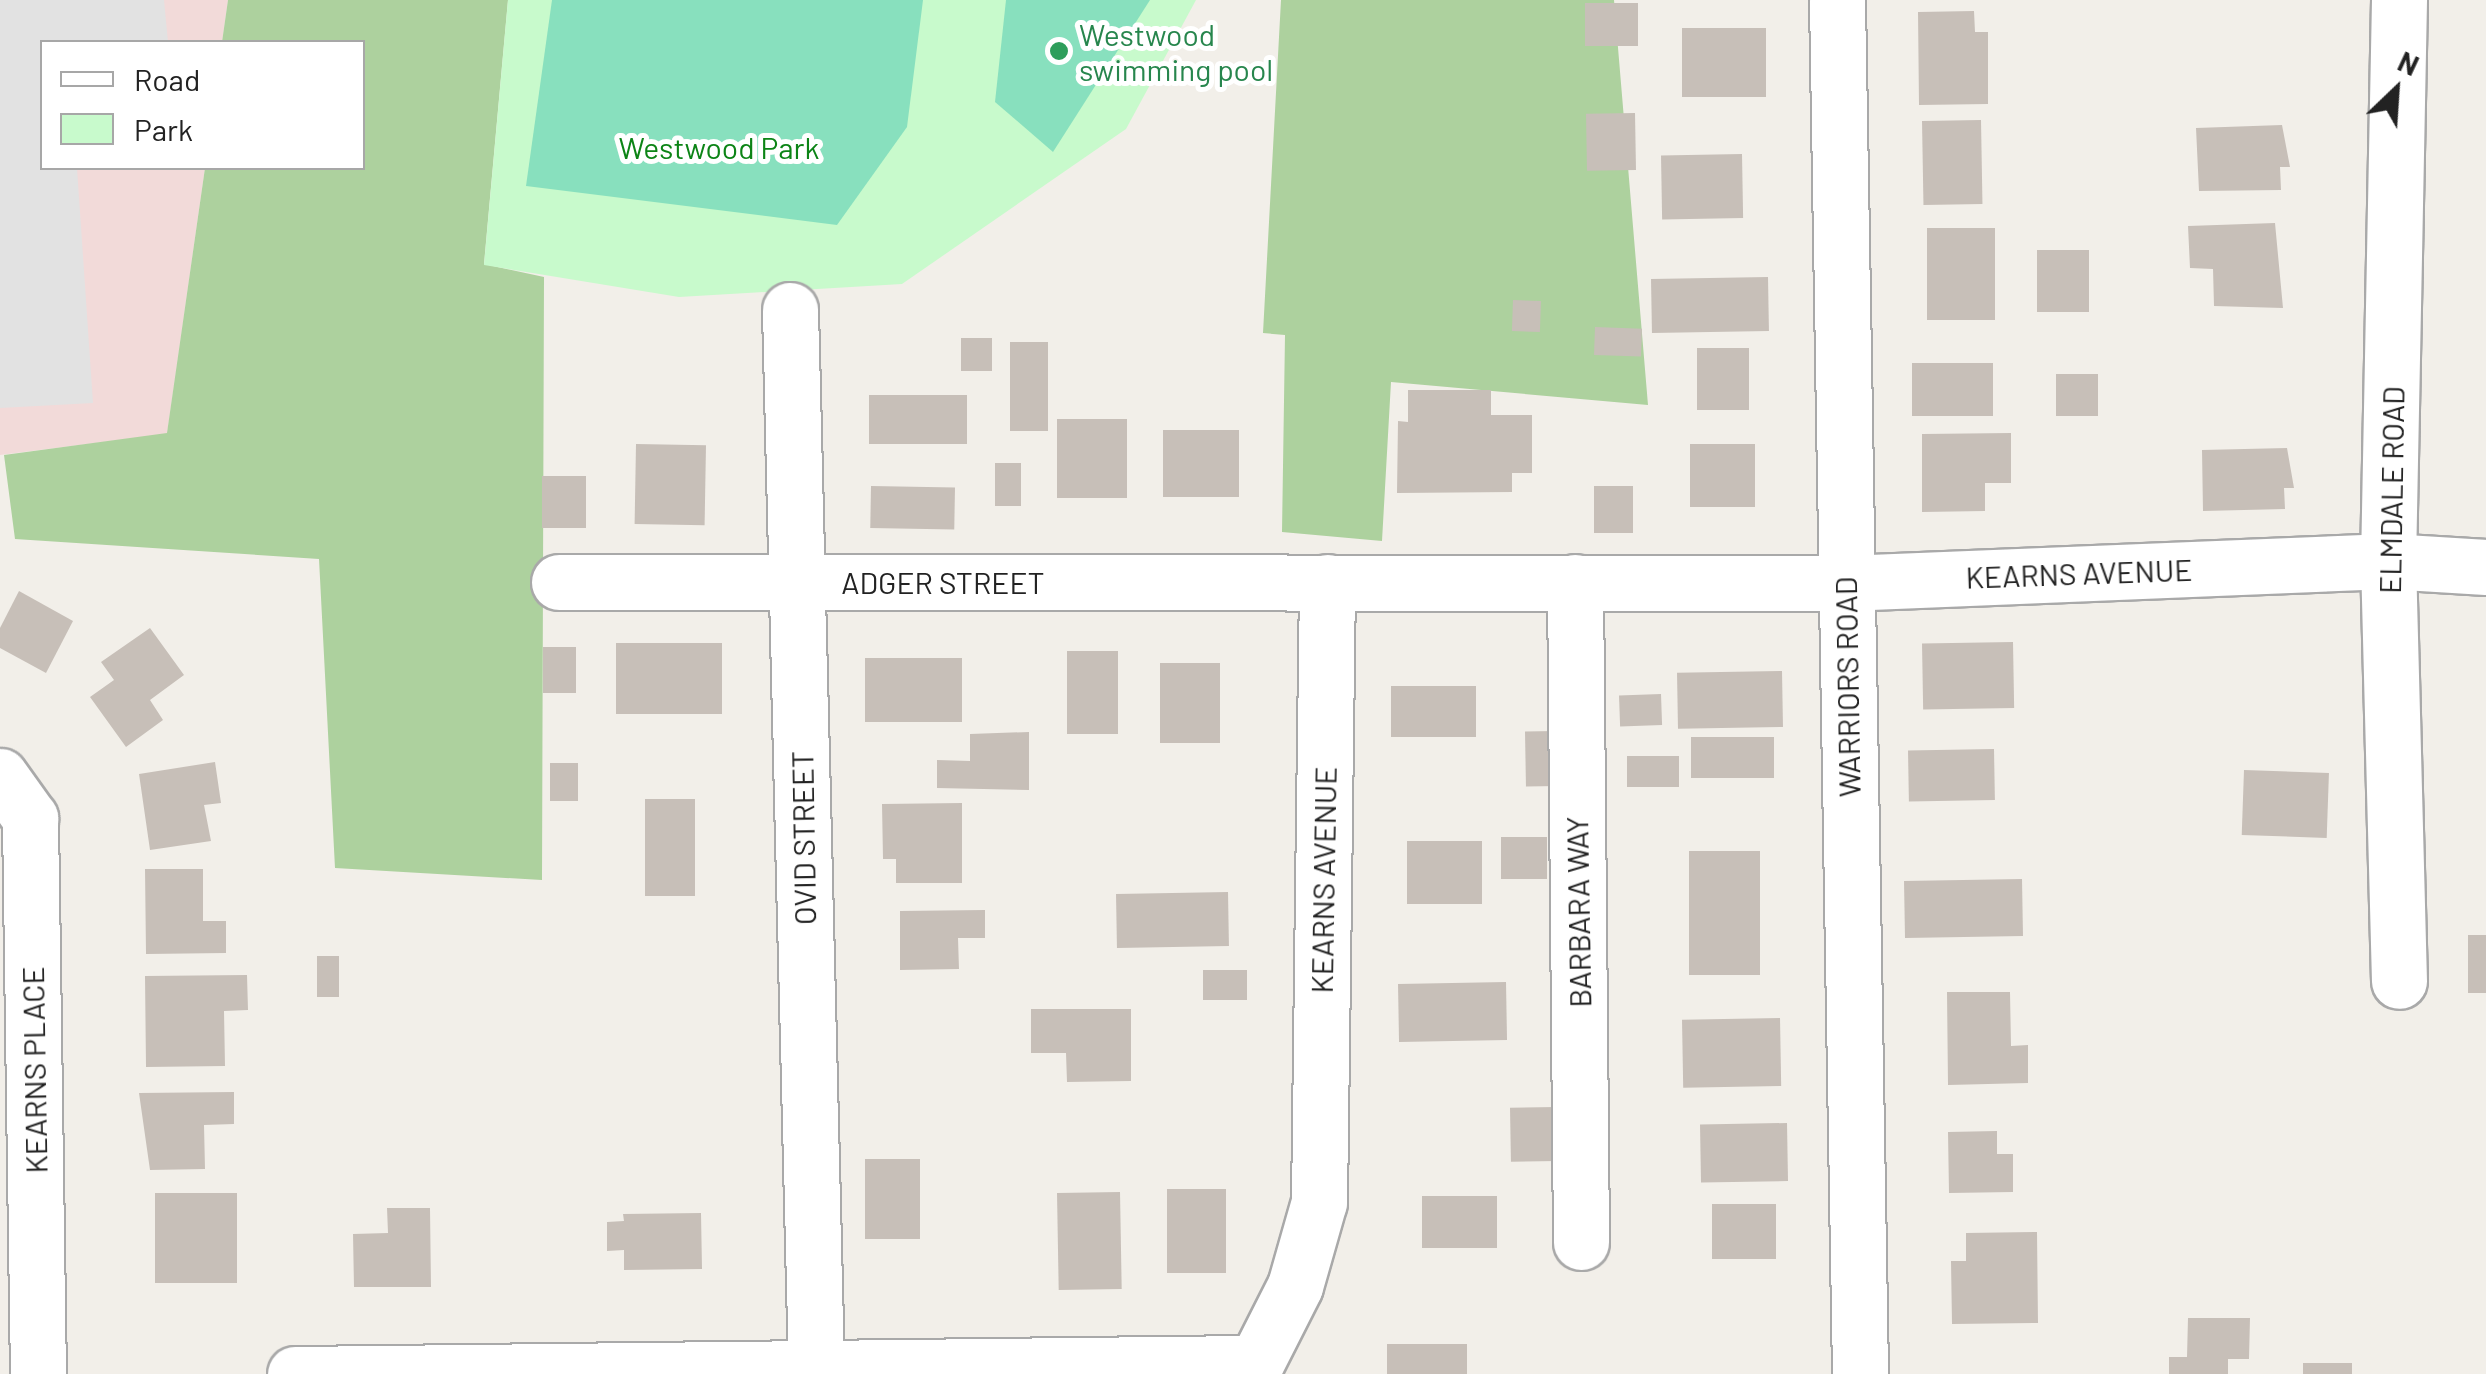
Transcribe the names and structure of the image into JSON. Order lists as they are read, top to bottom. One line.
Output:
{"streets":{"street":["ELMDALE ROAD","KEARNS AVENUE","ADGER STREET","WARRIORS ROAD","OVID STREET","BARBARA WAY","KEARNS PLACE"]},"crossings":[["ELMDALE ROAD","KEARNS AVENUE"],["KEARNS AVENUE","ADGER STREET"],["KEARNS AVENUE","WARRIORS ROAD"],["KEARNS AVENUE","OVID STREET"],["KEARNS AVENUE","BARBARA WAY"],["ADGER STREET","OVID STREET"]],"parks":["Westwood Park"],"places":["Westwood swimming pool"],"legend":["Road","Park"],"north":"top right"}
